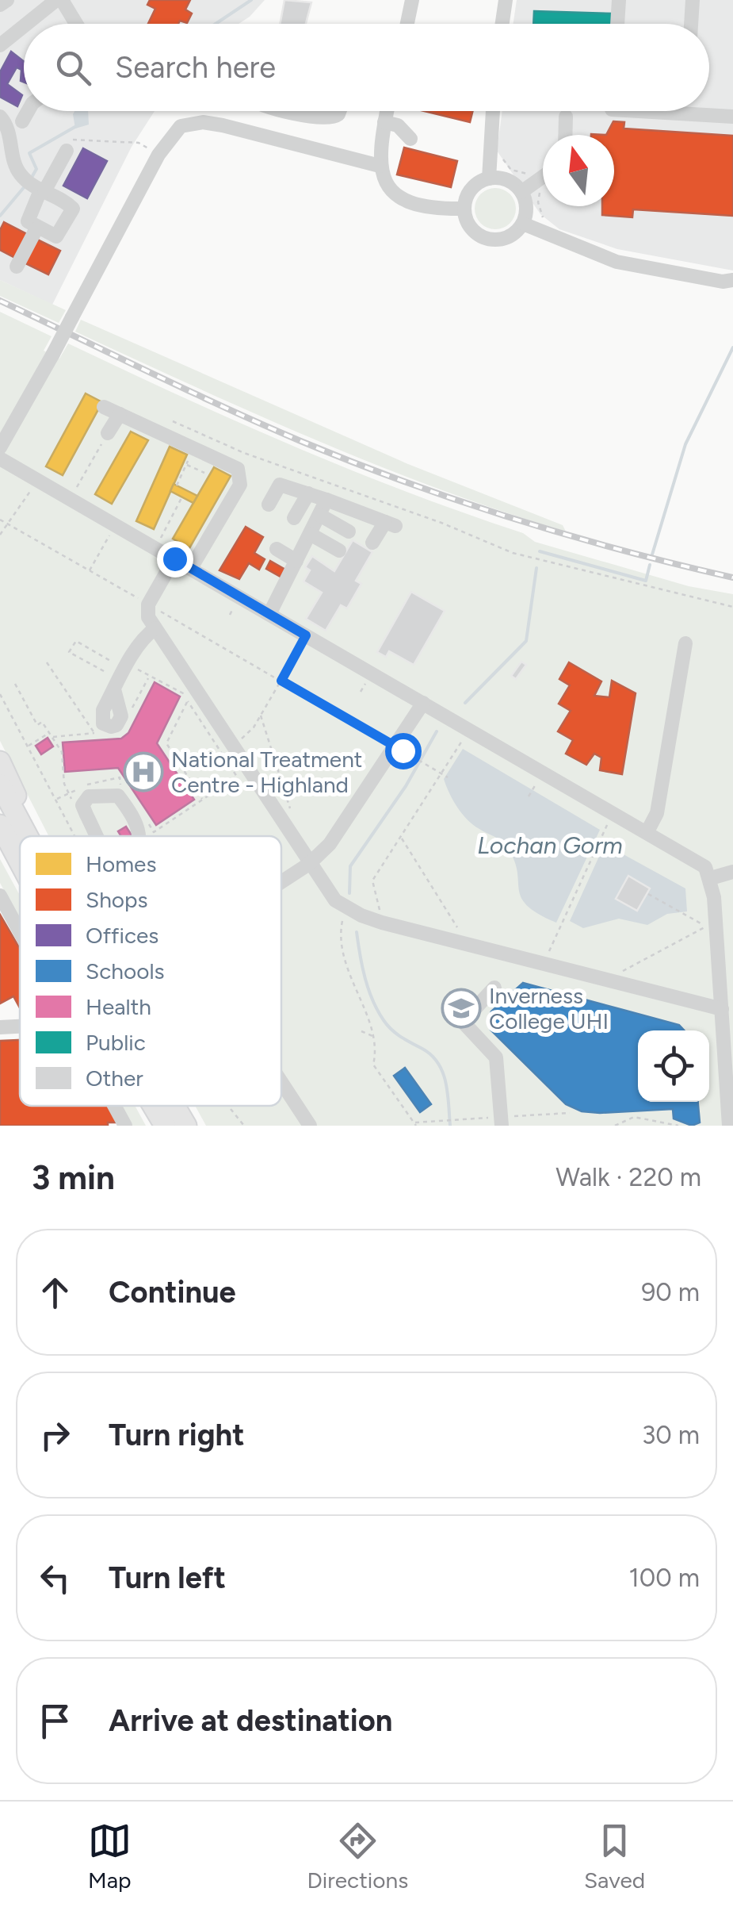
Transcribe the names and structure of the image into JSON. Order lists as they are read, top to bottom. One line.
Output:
{"water":["Lochan Gorm"],"places":{"hospital":["National Treatment Centre - Highland"],"school or university":["Inverness College UHI"]},"legend":["Homes","Shops","Offices","Schools","Health","Public","Other"],"north":"top","page":{"search":"Search here","heading":["3 min","Walk · 220 m"],"list":[["Continue","90 m"],["Turn right","30 m"],["Turn left","100 m"],"Arrive at destination"],"nav":["Map","Directions","Saved"]}}
